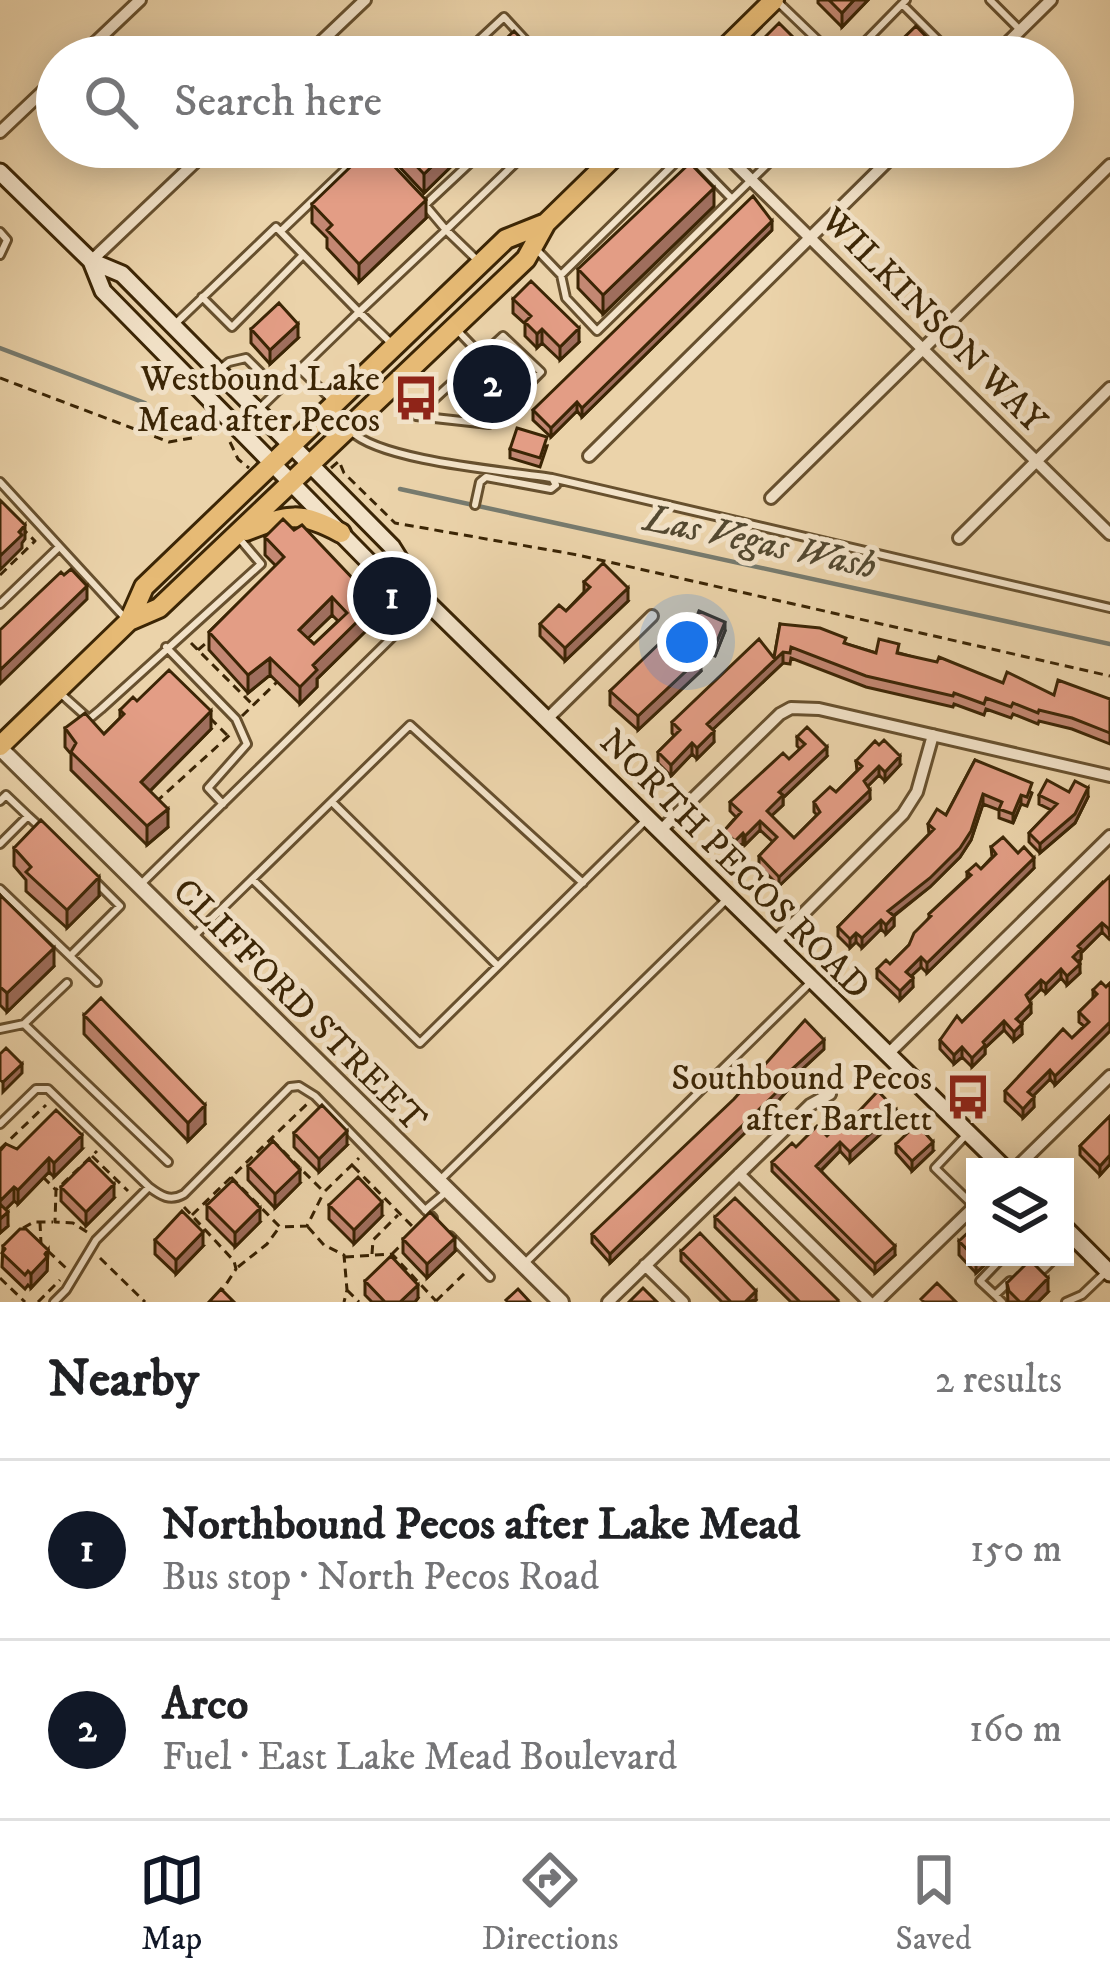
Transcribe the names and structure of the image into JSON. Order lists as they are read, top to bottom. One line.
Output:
{"streets":{"main road":["NORTH PECOS ROAD"],"street":["WILKINSON WAY","CLIFFORD STREET"]},"water":["Las Vegas Wash"],"places":{"bus stop":["Westbound Lake Mead after Pecos","Southbound Pecos after Bartlett"]},"page":{"search":"Search here","pins":["2","1"],"heading":["Nearby","2 results"],"list":[{"mark":"1","name":"Northbound Pecos after Lake Mead","note":"Bus stop · North Pecos Road","value":"150 m"},{"mark":"2","name":"Arco","note":"Fuel · East Lake Mead Boulevard","value":"160 m"}],"nav":["Map","Directions","Saved"]}}
